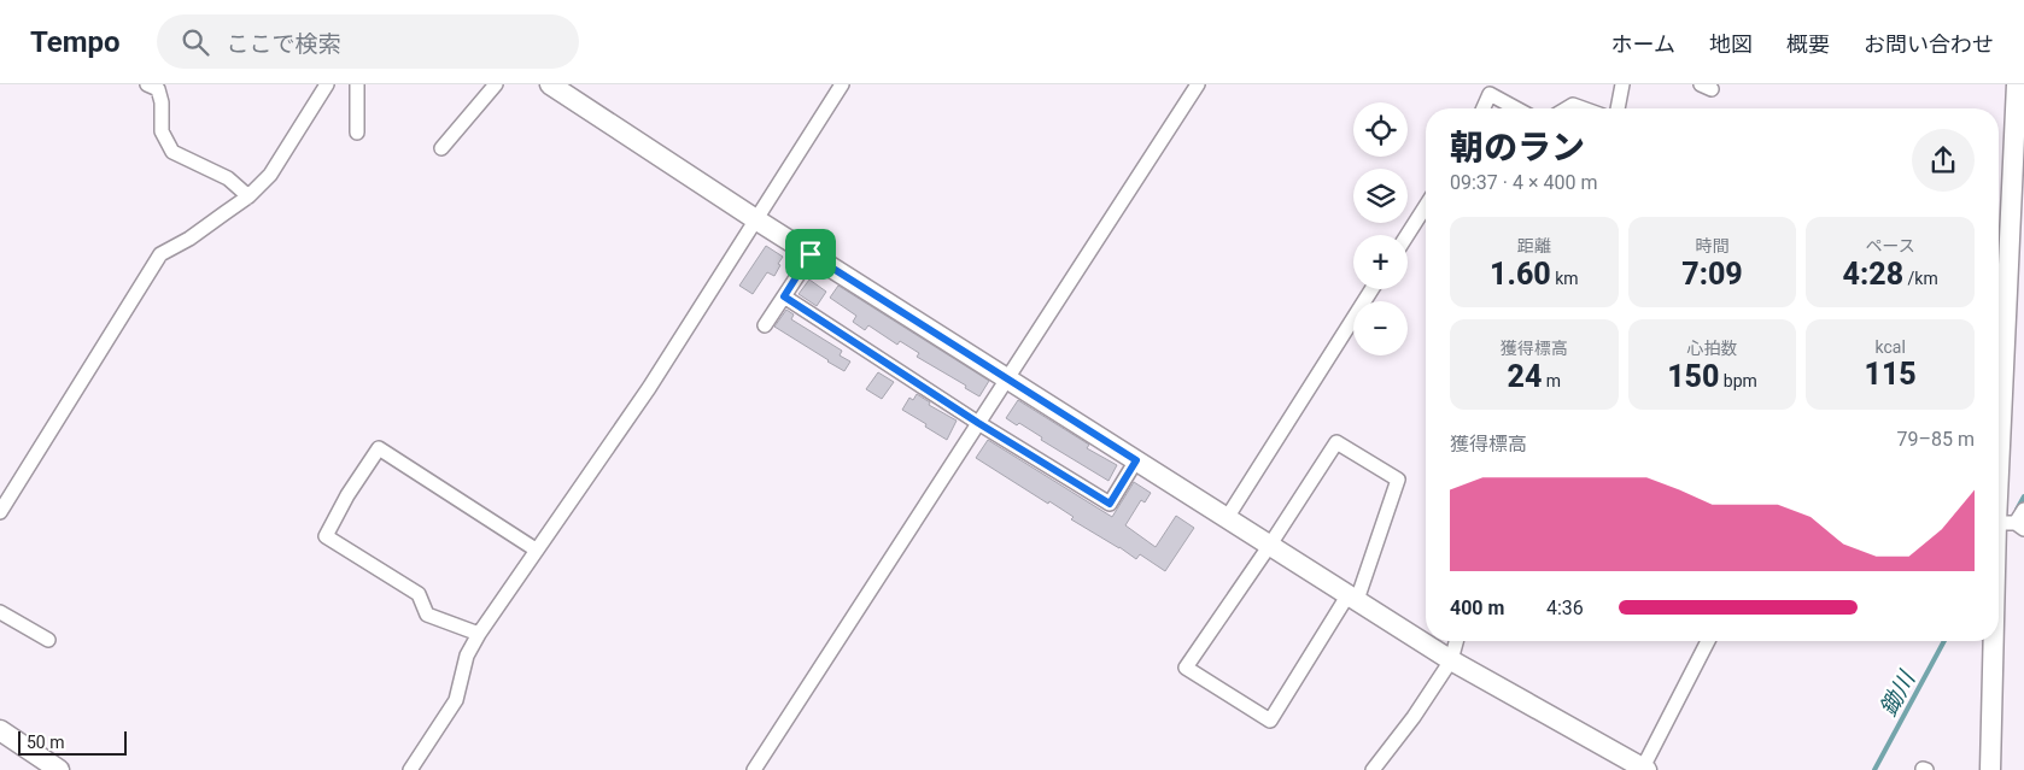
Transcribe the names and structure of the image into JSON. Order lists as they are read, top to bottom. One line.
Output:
{"water":["鋤川"],"scale_bar":"50 m","page":{"header":"Tempo","search":"ここで検索","nav":["ホーム","地図","概要","お問い合わせ"],"map_buttons":["+","−"],"heading":["朝のラン","09:37 · 4 × 400 m"],"stats":[["距離","1.60 km"],["時間","7:09"],["ペース","4:28 /km"],["獲得標高","24 m"],["心拍数","150 bpm"],["kcal","115"]],"chart":["獲得標高","79–85 m"],"list":[{"name":"400 m","note":"4:36"}],"scale":"50 m"}}
